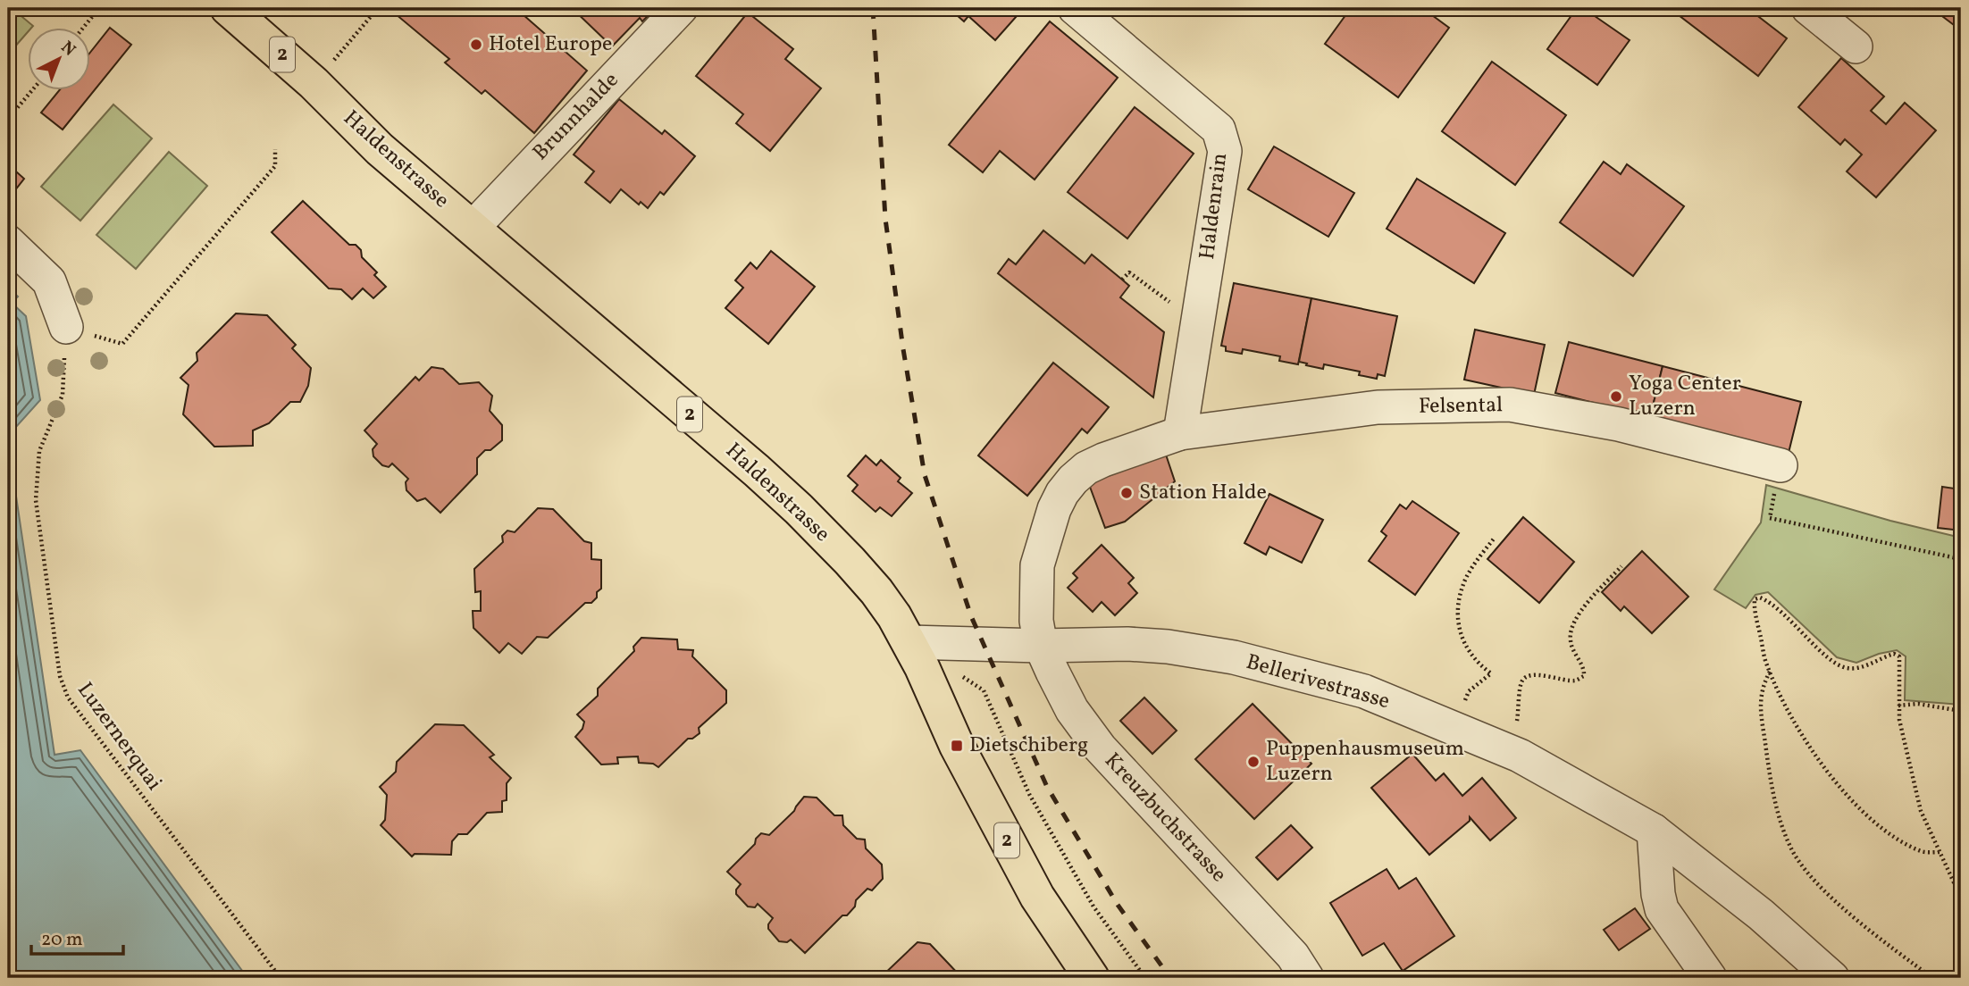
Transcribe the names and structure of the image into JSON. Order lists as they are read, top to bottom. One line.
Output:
{"streets":{"main road":["2","Haldenstrasse"],"street":["Brunnhalde","Haldenrain","Felsental","Bellerivestrasse","Kreuzbuchstrasse"],"path":["Luzernerquai"]},"crossings":[["Brunnhalde","Haldenstrasse"],["Haldenstrasse","Bellerivestrasse"],["Haldenrain","Felsental"],["Felsental","Bellerivestrasse"],["Felsental","Kreuzbuchstrasse"],["Bellerivestrasse","Kreuzbuchstrasse"]],"places":{"other":["Hotel Europe","Yoga Center Luzern","Station Halde","Puppenhausmuseum Luzern"],"transit":["Dietschiberg"]},"scale_bar":"20 m","north":"top right"}
